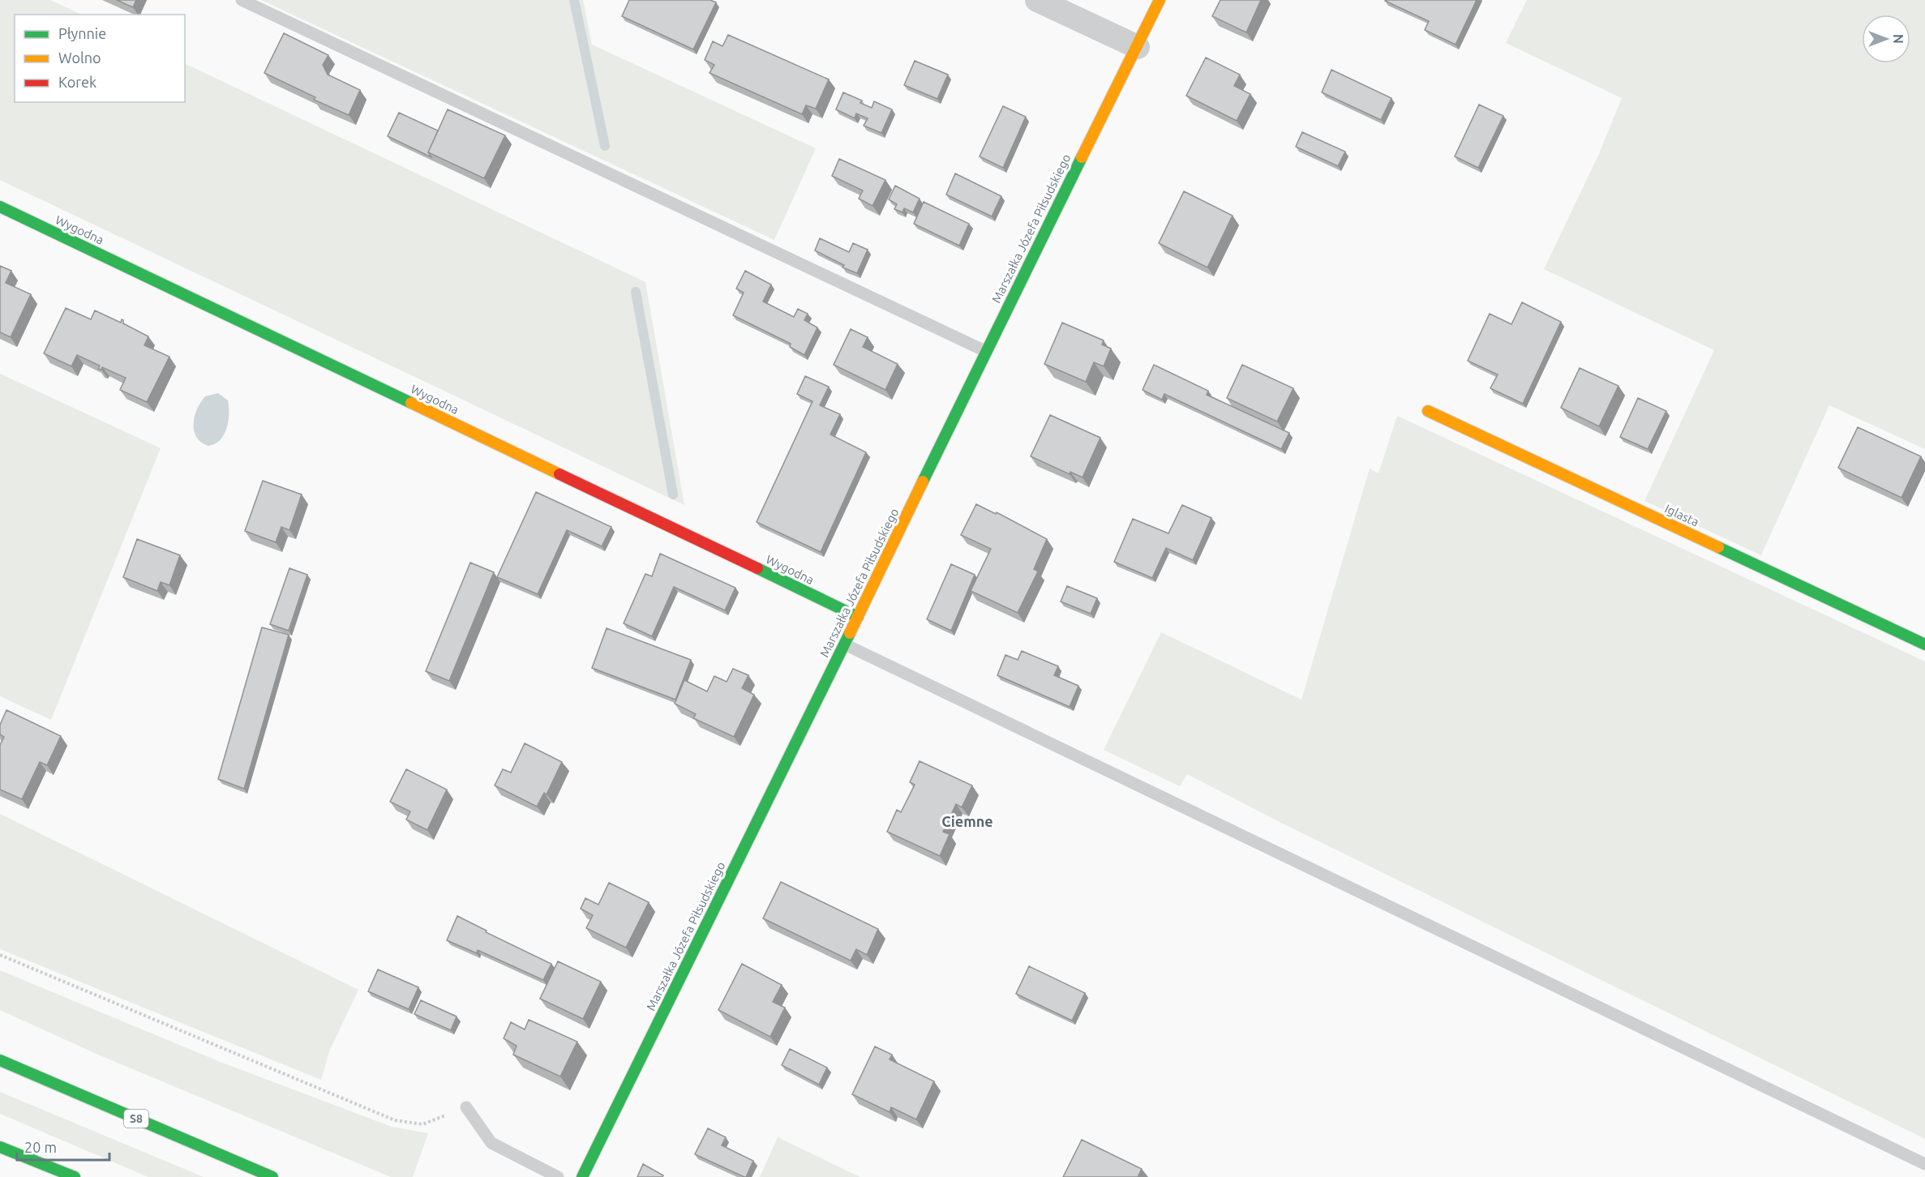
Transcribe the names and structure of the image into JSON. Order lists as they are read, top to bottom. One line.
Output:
{"streets":{"main road":["Marszałka Józefa Piłsudskiego","Wygodna","Iglasta","S8"]},"crossings":[["Marszałka Józefa Piłsudskiego","Wygodna"]],"districts":["Ciemne"],"legend":["Płynnie","Wolno","Korek"],"scale_bar":"20 m","north":"right"}
